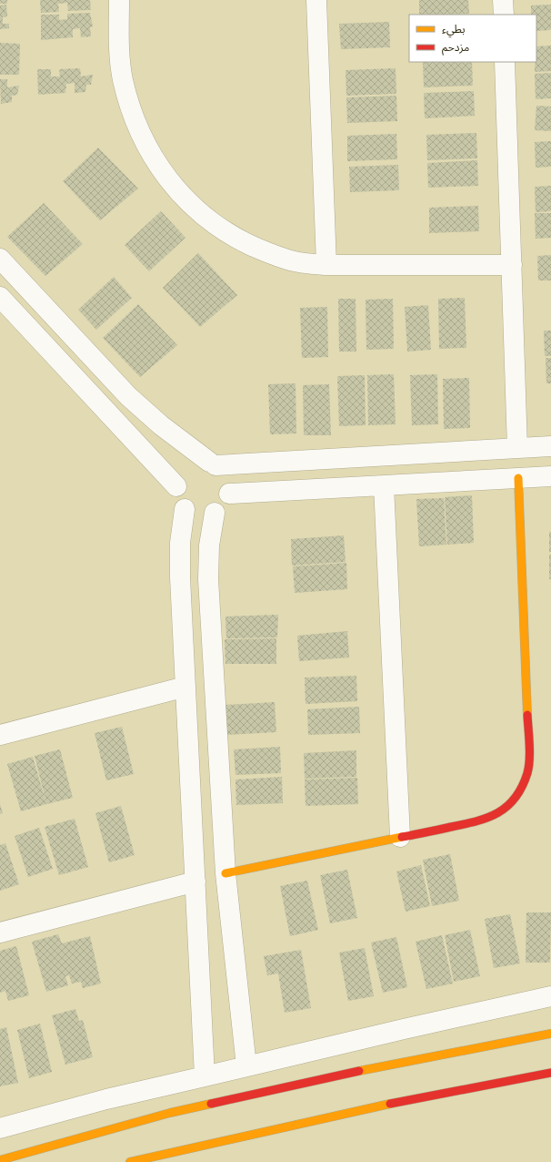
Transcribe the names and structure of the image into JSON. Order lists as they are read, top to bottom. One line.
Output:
{"legend":["بطيء","مزدحم"]}
